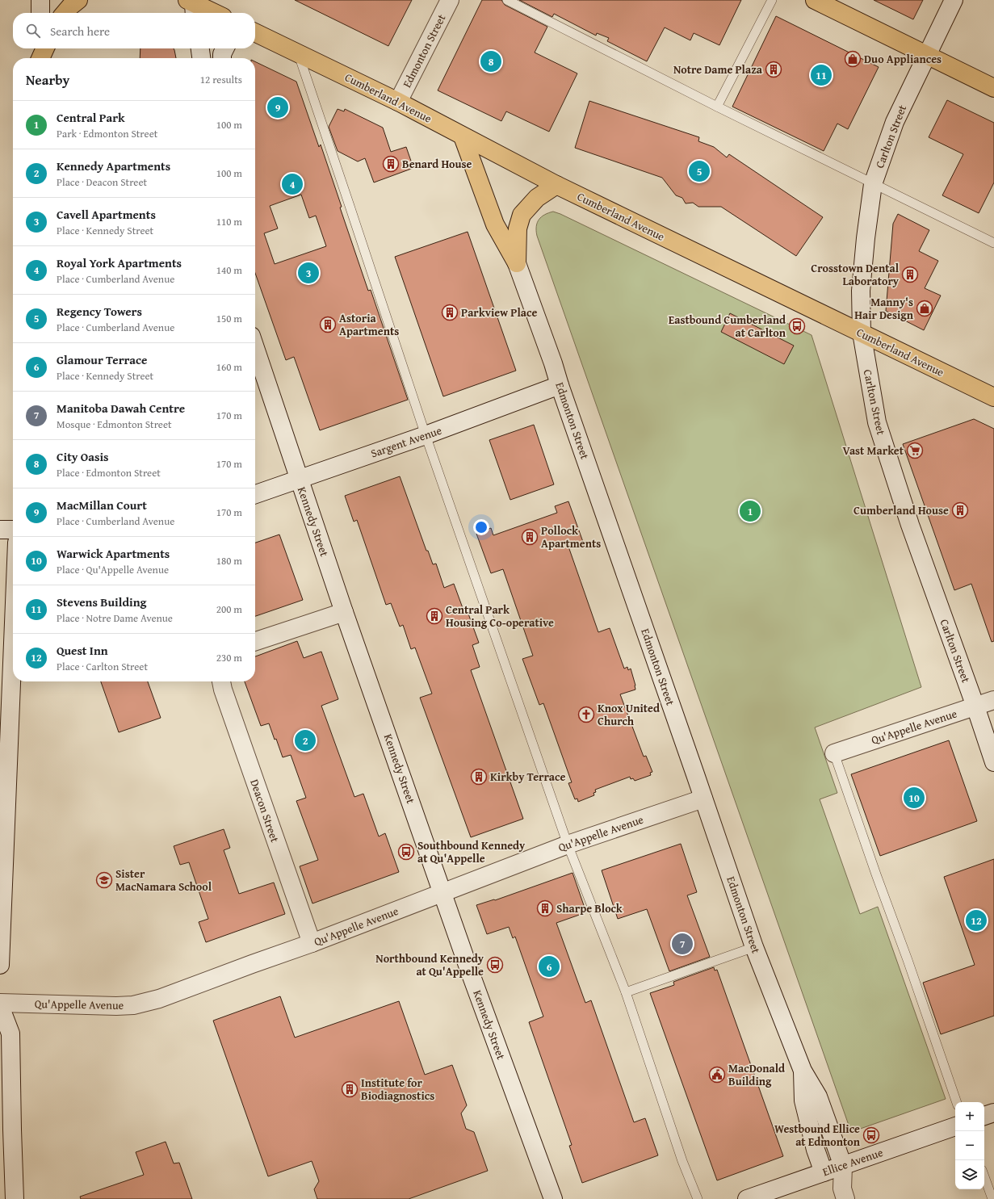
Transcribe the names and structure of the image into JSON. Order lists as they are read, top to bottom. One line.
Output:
{"streets":{"main road":["Cumberland Avenue"],"street":["Edmonton Street","Carlton Street","Sargent Avenue","Kennedy Street","Qu'Appelle Avenue","Deacon Street","Ellice Avenue"]},"crossings":[["Edmonton Street","Cumberland Avenue"],["Edmonton Street","Sargent Avenue"],["Edmonton Street","Qu'Appelle Avenue"],["Edmonton Street","Ellice Avenue"],["Cumberland Avenue","Carlton Street"],["Carlton Street","Qu'Appelle Avenue"],["Sargent Avenue","Kennedy Street"],["Kennedy Street","Qu'Appelle Avenue"],["Qu'Appelle Avenue","Deacon Street"]],"places":{"shop":["Duo Appliances","Manny's Hair Design"],"building":["Notre Dame Plaza","Benard House","Crosstown Dental Laboratory","Parkview Place","Astoria Apartments","Cumberland House","Pollock Apartments","Central Park Housing Co-operative","Kirkby Terrace","Sharpe Block","Institute for Biodiagnostics"],"bus stop":["Eastbound Cumberland at Carlton","Southbound Kennedy at Qu'Appelle","Northbound Kennedy at Qu'Appelle","Westbound Ellice at Edmonton"],"supermarket":["Vast Market"],"church":["Knox United Church"],"school or university":["Sister MacNamara School"],"public building":["MacDonald Building"]},"page":{"search":"Search here","pins":["8","11","9","5","4","3","1","2","10","12","7","6"],"heading":["Nearby","12 results"],"list":[{"mark":"1","name":"Central Park","note":"Park · Edmonton Street","value":"100 m"},{"mark":"2","name":"Kennedy Apartments","note":"Place · Deacon Street","value":"100 m"},{"mark":"3","name":"Cavell Apartments","note":"Place · Kennedy Street","value":"110 m"},{"mark":"4","name":"Royal York Apartments","note":"Place · Cumberland Avenue","value":"140 m"},{"mark":"5","name":"Regency Towers","note":"Place · Cumberland Avenue","value":"150 m"},{"mark":"6","name":"Glamour Terrace","note":"Place · Kennedy Street","value":"160 m"},{"mark":"7","name":"Manitoba Dawah Centre","note":"Mosque · Edmonton Street","value":"170 m"},{"mark":"8","name":"City Oasis","note":"Place · Edmonton Street","value":"170 m"},{"mark":"9","name":"MacMillan Court","note":"Place · Cumberland Avenue","value":"170 m"},{"mark":"10","name":"Warwick Apartments","note":"Place · Qu'Appelle Avenue","value":"180 m"},{"mark":"11","name":"Stevens Building","note":"Place · Notre Dame Avenue","value":"200 m"},{"mark":"12","name":"Quest Inn","note":"Place · Carlton Street","value":"230 m"}],"map_buttons":["+","−"]}}
